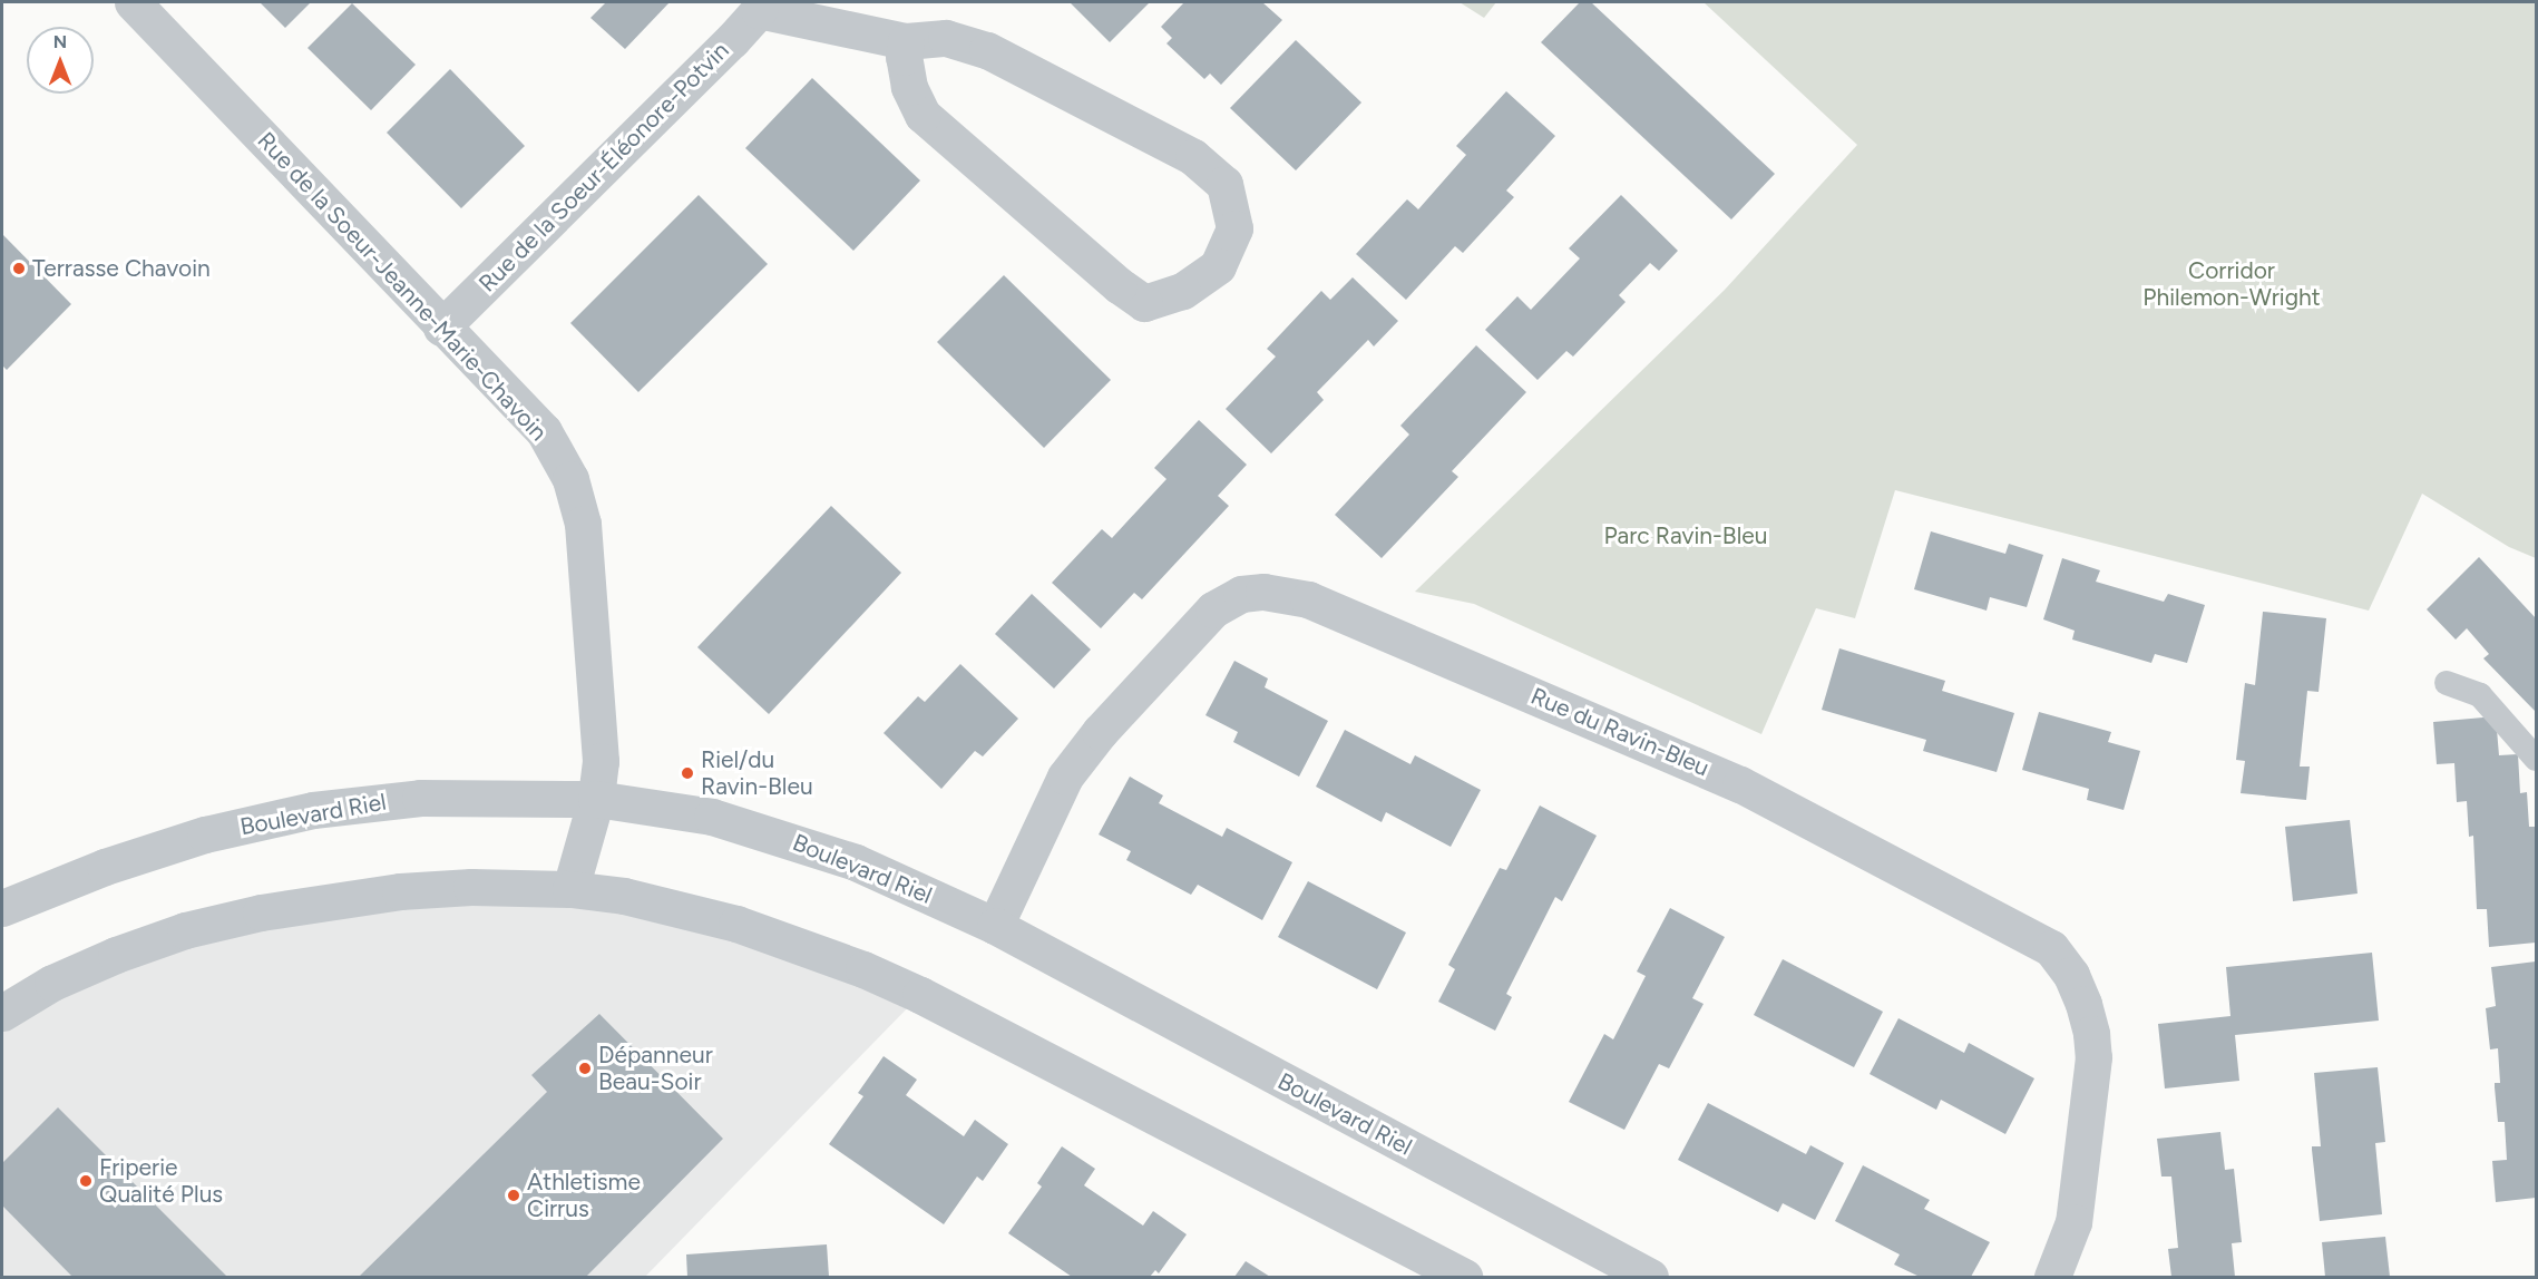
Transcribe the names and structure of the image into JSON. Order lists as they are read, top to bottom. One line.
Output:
{"streets":{"street":["Rue de la Soeur-Éléonore-Potvin","Rue de la Soeur-Jeanne-Marie-Chavoin","Rue du Ravin-Bleu","Boulevard Riel"]},"crossings":[["Rue de la Soeur-Éléonore-Potvin","Rue de la Soeur-Jeanne-Marie-Chavoin"],["Rue de la Soeur-Jeanne-Marie-Chavoin","Boulevard Riel"],["Rue du Ravin-Bleu","Boulevard Riel"]],"parks":["Corridor Philemon-Wright","Parc Ravin-Bleu"],"places":["Terrasse Chavoin","Riel/du Ravin-Bleu","Dépanneur Beau-Soir","Friperie Qualité Plus","Athletisme Cirrus"],"north":"top"}
